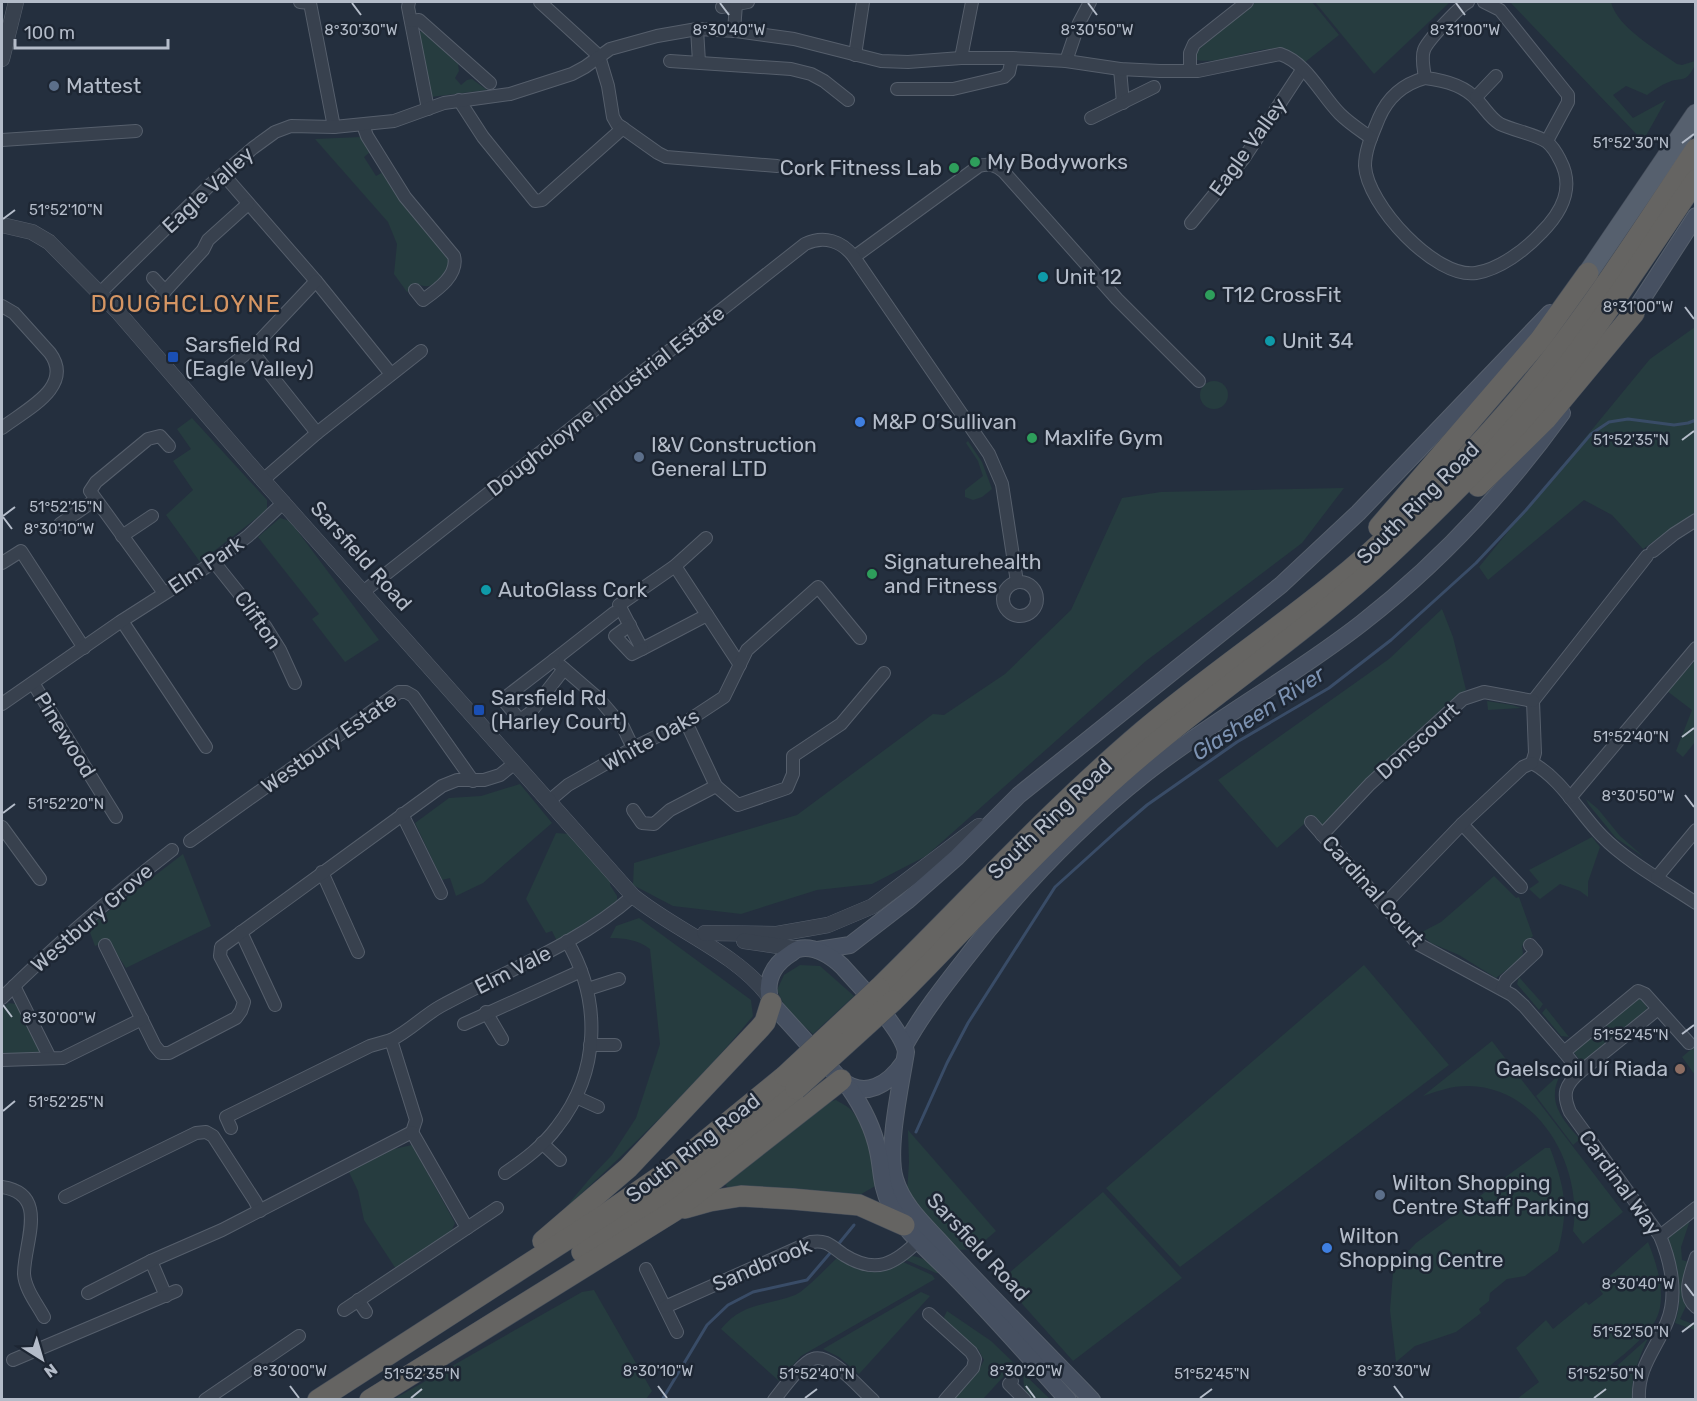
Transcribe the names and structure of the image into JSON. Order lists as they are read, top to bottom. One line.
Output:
{"streets":{"highway":["South Ring Road"],"main road":["Sarsfield Road"],"street":["Eagle Valley","Doughcloyne Industrial Estate","Elm Park","Clifton","Pinewood","White Oaks","Donscourt","Westbury Estate","Cardinal Court","Westbury Grove","Elm Vale","Cardinal Way","Sandbrook"]},"crossings":[["Eagle Valley","Sarsfield Road"],["Doughcloyne Industrial Estate","Sarsfield Road"],["Sarsfield Road","Elm Park"],["Sarsfield Road","White Oaks"],["Sarsfield Road","Elm Vale"],["Sarsfield Road","Sandbrook"],["Elm Park","Clifton"],["Elm Park","Pinewood"],["Donscourt","Cardinal Court"],["Cardinal Court","Cardinal Way"]],"districts":["DOUGHCLOYNE"],"water":["Glasheen River"],"places":{"other":["Mattest","My Bodyworks","Cork Fitness Lab","Unit 12","T12 CrossFit","Unit 34","M&P O’Sullivan","Maxlife Gym","I&V Construction General LTD","Signaturehealth and Fitness","AutoGlass Cork","Gaelscoil Uí Riada","Wilton Shopping Centre Staff Parking","Wilton Shopping Centre"],"transit":["Sarsfield Rd (Eagle Valley)","Sarsfield Rd (Harley Court)"]},"scale_bar":"100 m","north":"bottom right","coordinates":["8°30'30\"W","8°30'40\"W","8°31'00\"W","8°30'50\"W","51°52'30\"N","51°52'10\"N","51°52'35\"N","51°52'15\"N","8°30'10\"W","51°52'40\"N","51°52'20\"N","8°30'00\"W","51°52'45\"N","51°52'25\"N","51°52'50\"N","8°30'20\"W"]}
